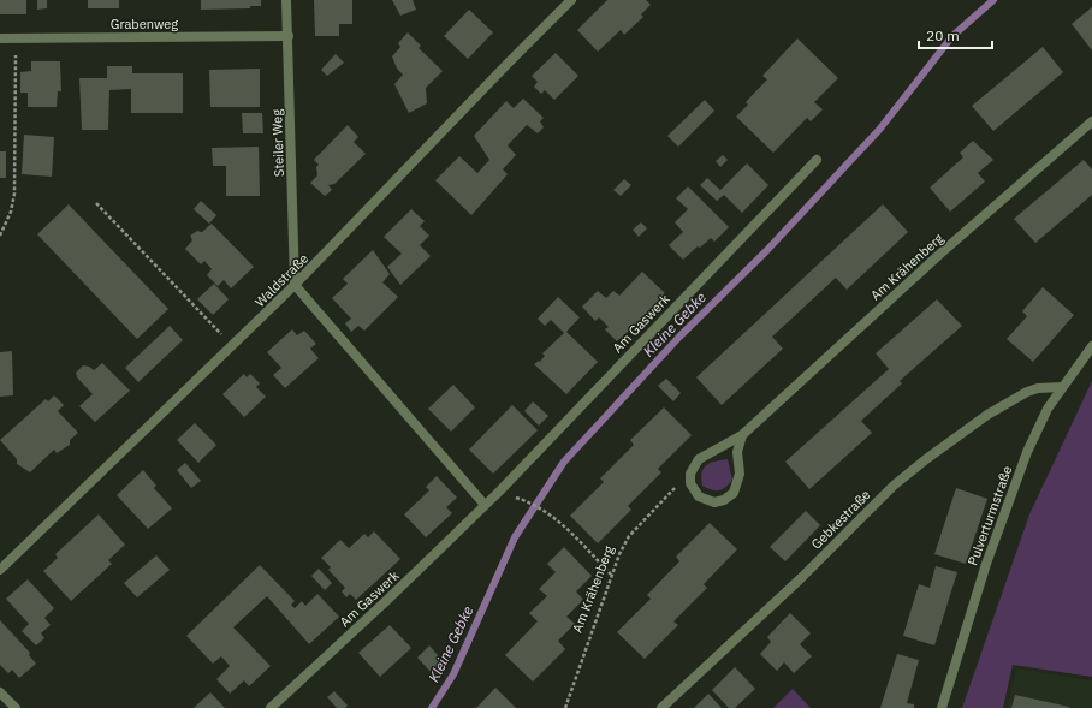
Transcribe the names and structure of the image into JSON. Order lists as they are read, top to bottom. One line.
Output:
{"streets":{"street":["Grabenweg","Steiler Weg","Am Krähenberg","Waldstraße","Am Gaswerk","Pulverturmstraße","Gebkestraße"]},"crossings":[["Grabenweg","Steiler Weg"],["Steiler Weg","Waldstraße"],["Pulverturmstraße","Gebkestraße"]],"water":["Kleine Gebke"],"scale_bar":"20 m"}
